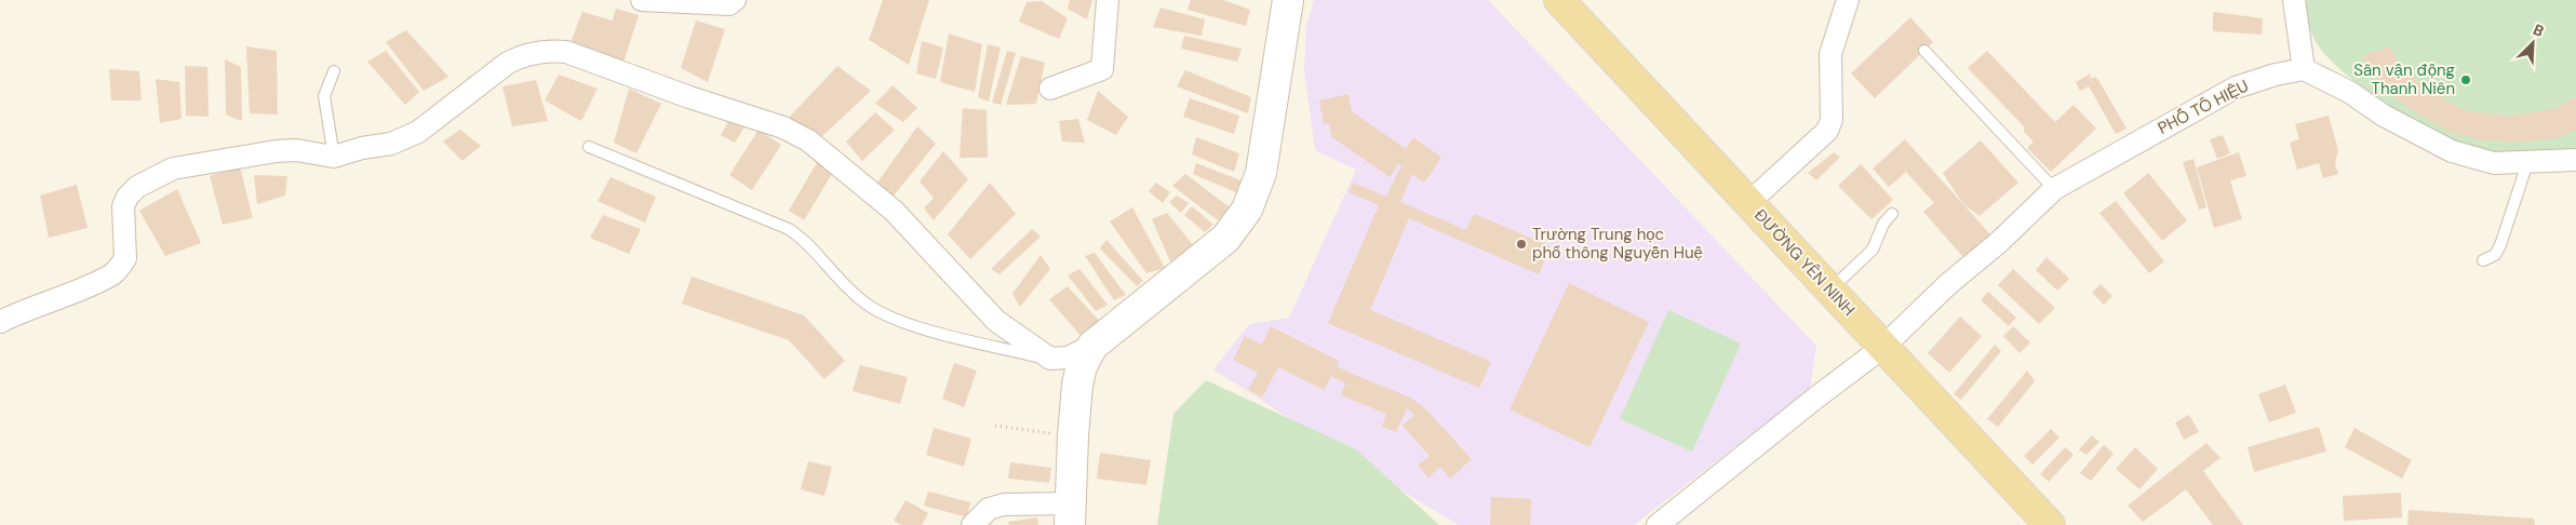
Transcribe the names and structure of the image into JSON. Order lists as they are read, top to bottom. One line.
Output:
{"streets":{"main road":["ĐƯỜNG YÊN NINH"],"street":["PHỐ TÔ HIỆU"]},"crossings":[["PHỐ TÔ HIỆU","ĐƯỜNG YÊN NINH"]],"places":["Sân vận động Thanh Niên","Trường Trung học phổ thông Nguyễn Huệ"],"north":"top right"}
